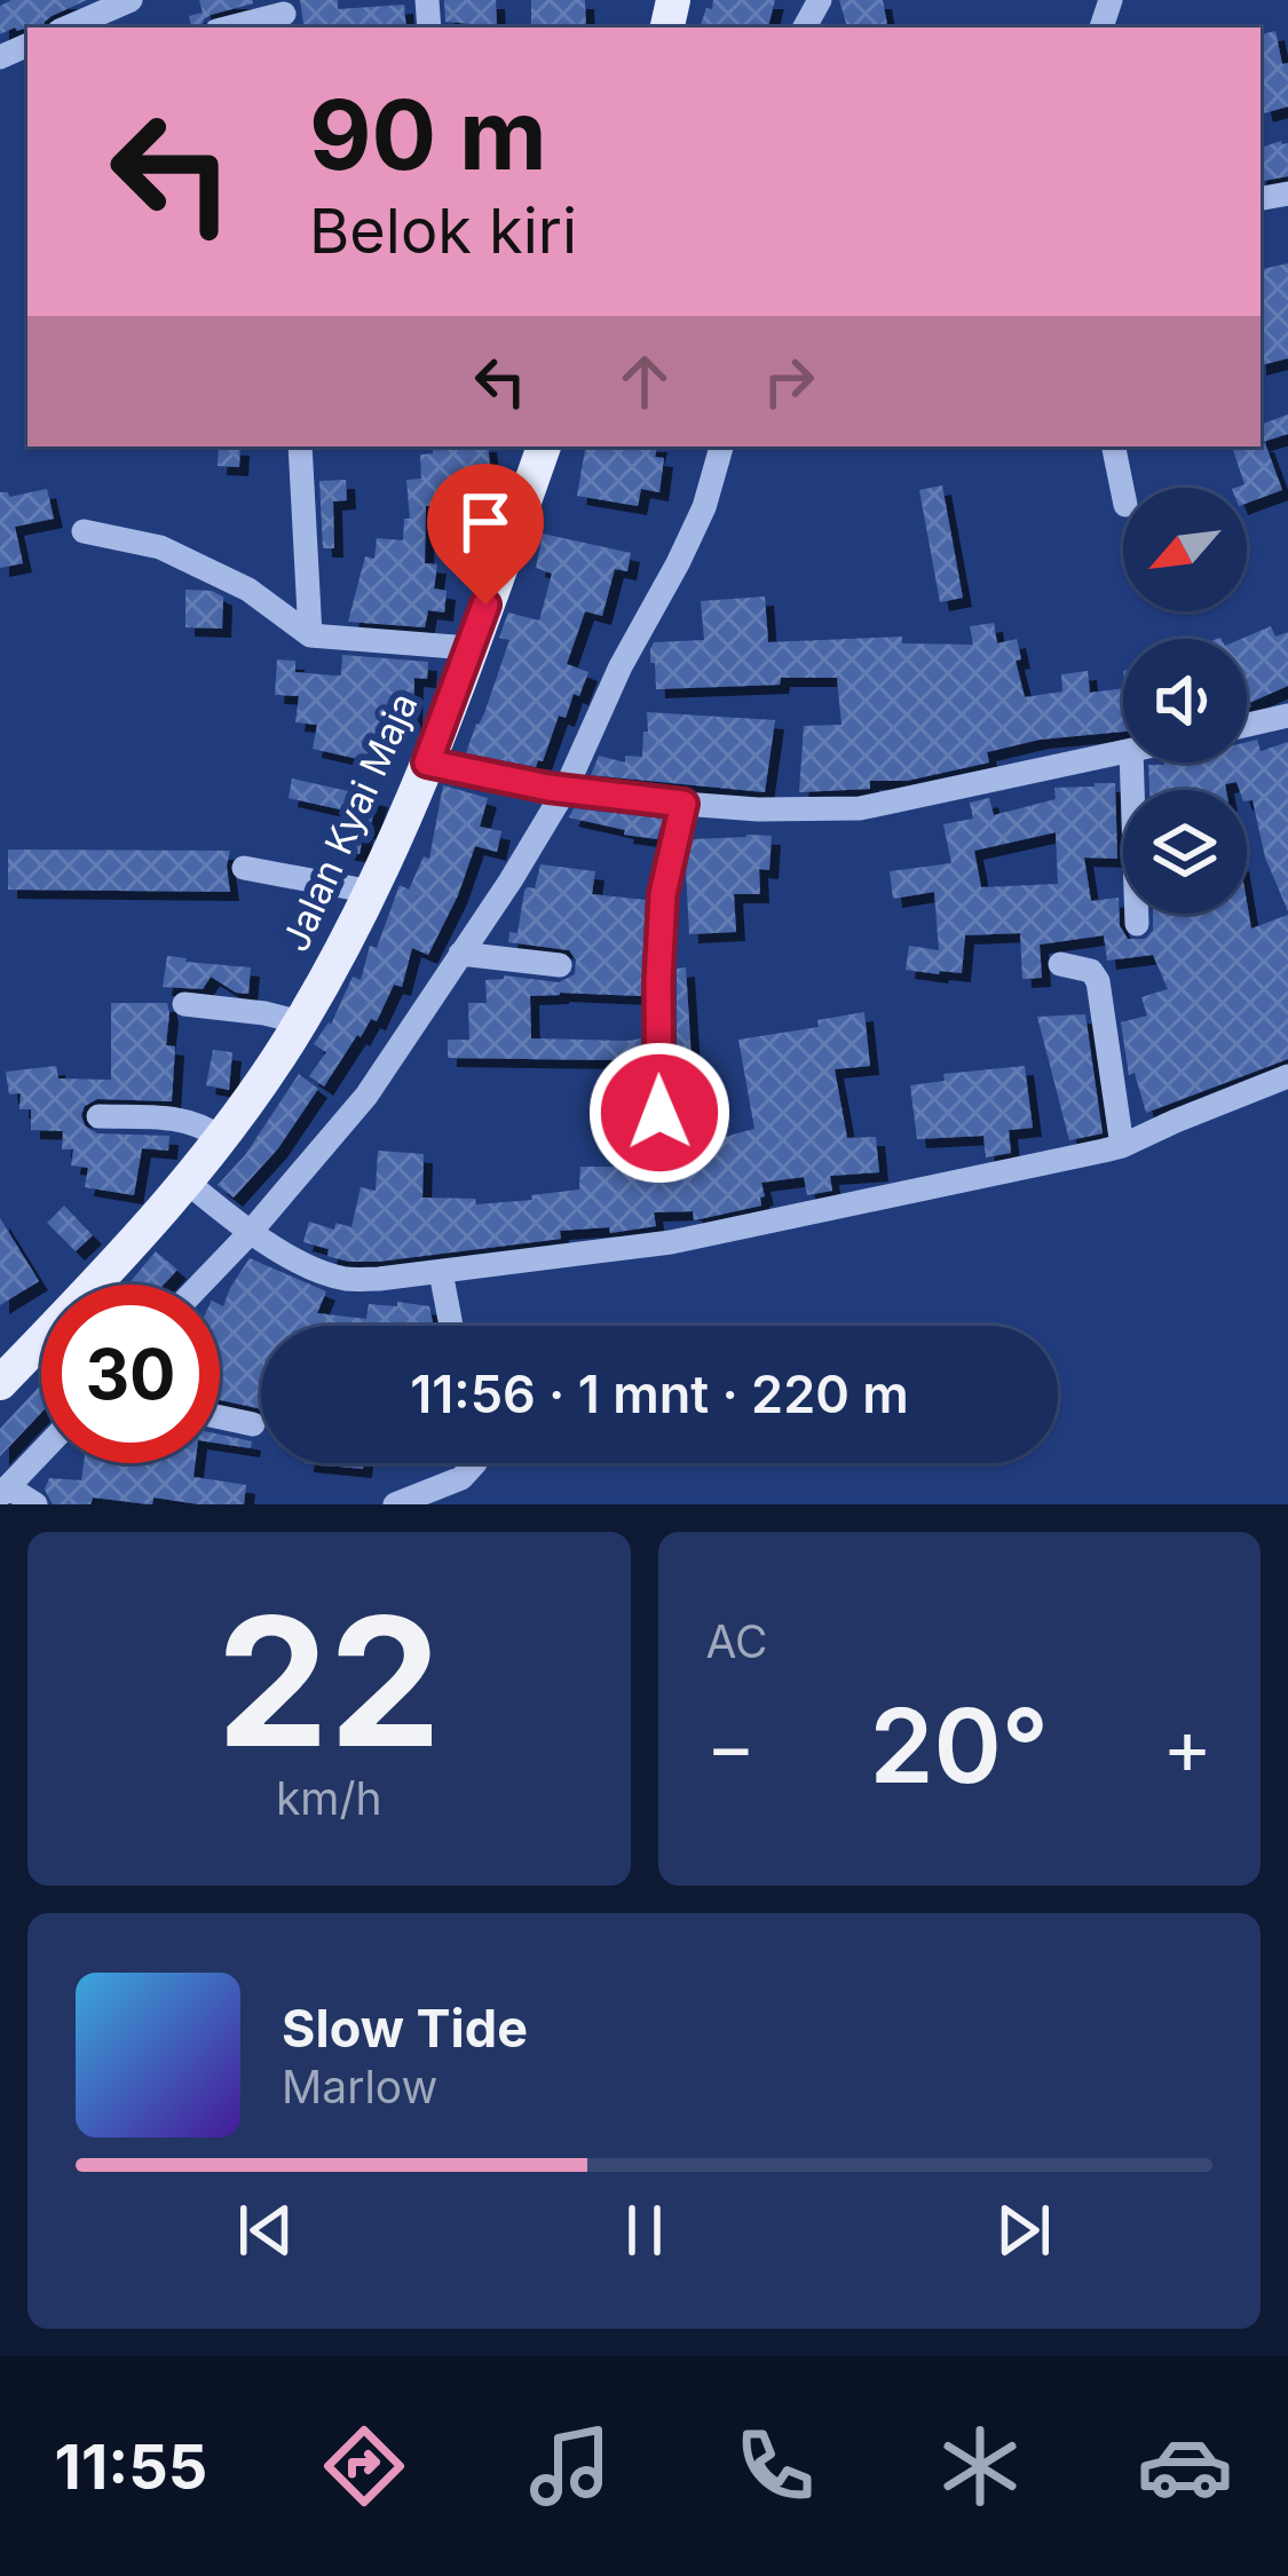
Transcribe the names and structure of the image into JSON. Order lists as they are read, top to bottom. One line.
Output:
{"streets":{"main road":["Jalan Kyai Maja"]},"north":"bottom left","page":{"turn":["90 m","Belok kiri"],"limit":"30","trip":"11:56 · 1 mnt · 220 m","tile":[["22","km/h"],"AC"],"heat":["−","20°","+"],"song":["Slow Tide","Marlow"],"tabs":"11:55"}}
